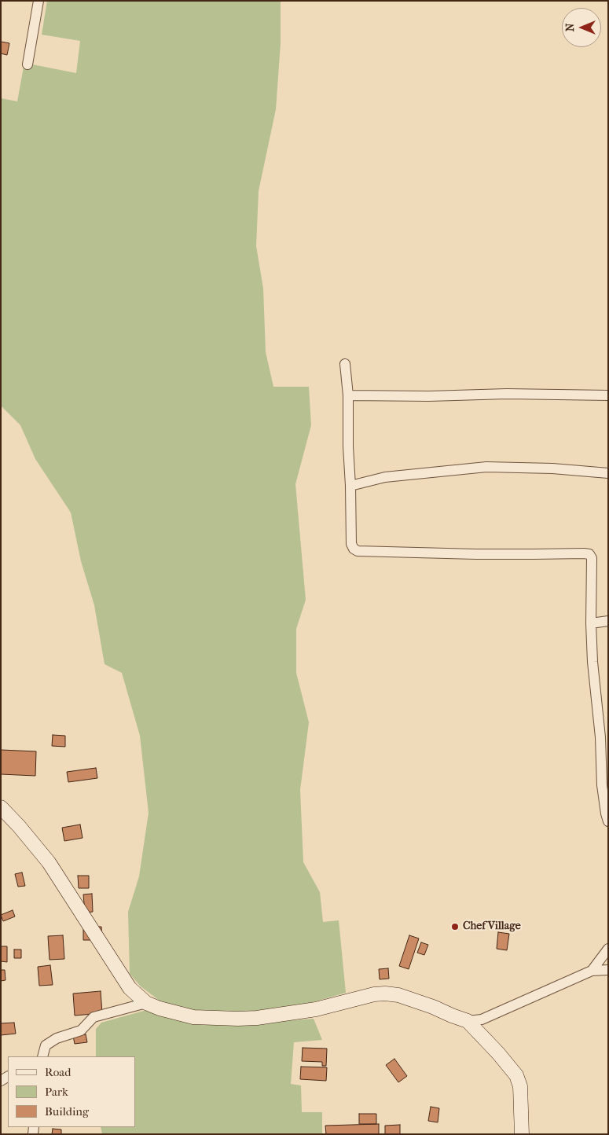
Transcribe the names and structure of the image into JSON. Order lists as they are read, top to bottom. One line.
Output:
{"places":["Chef Village"],"legend":["Road","Park","Building"],"north":"left"}
